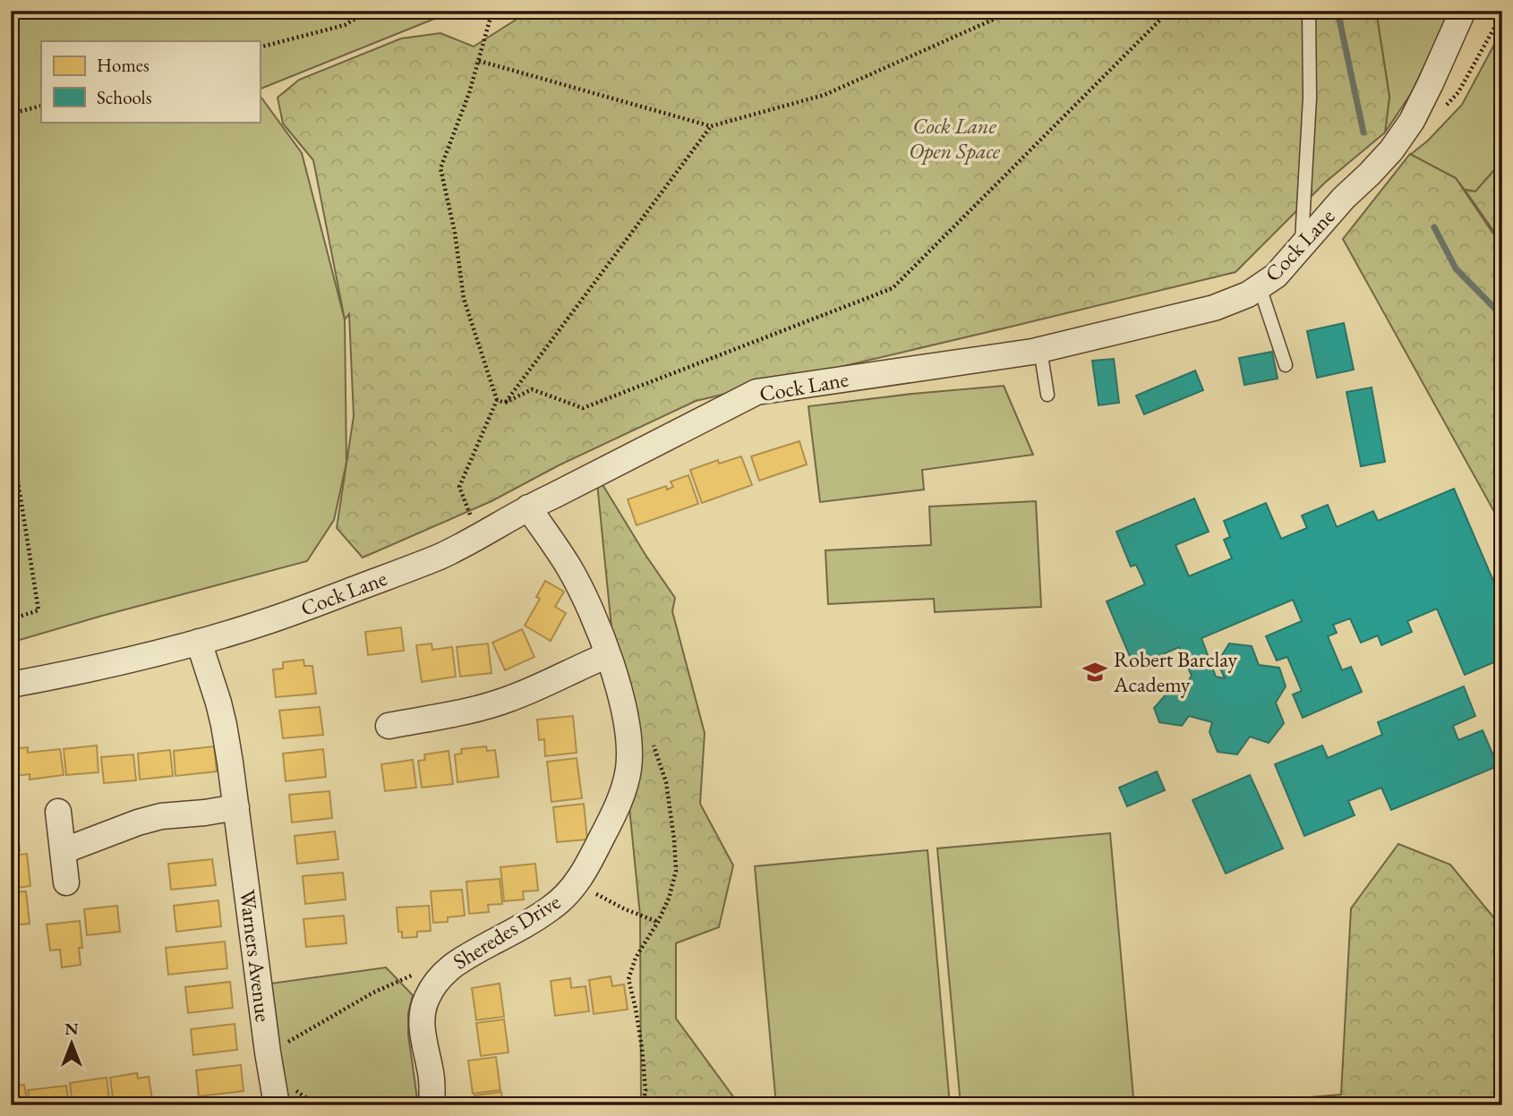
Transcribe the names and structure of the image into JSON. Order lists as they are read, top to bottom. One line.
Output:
{"streets":{"street":["Cock Lane","Sheredes Drive","Warners Avenue"]},"crossings":[["Cock Lane","Sheredes Drive"],["Cock Lane","Warners Avenue"]],"parks":["Cock Lane Open Space"],"places":{"school or university":["Robert Barclay Academy"]},"legend":["Homes","Schools"],"north":"top"}
